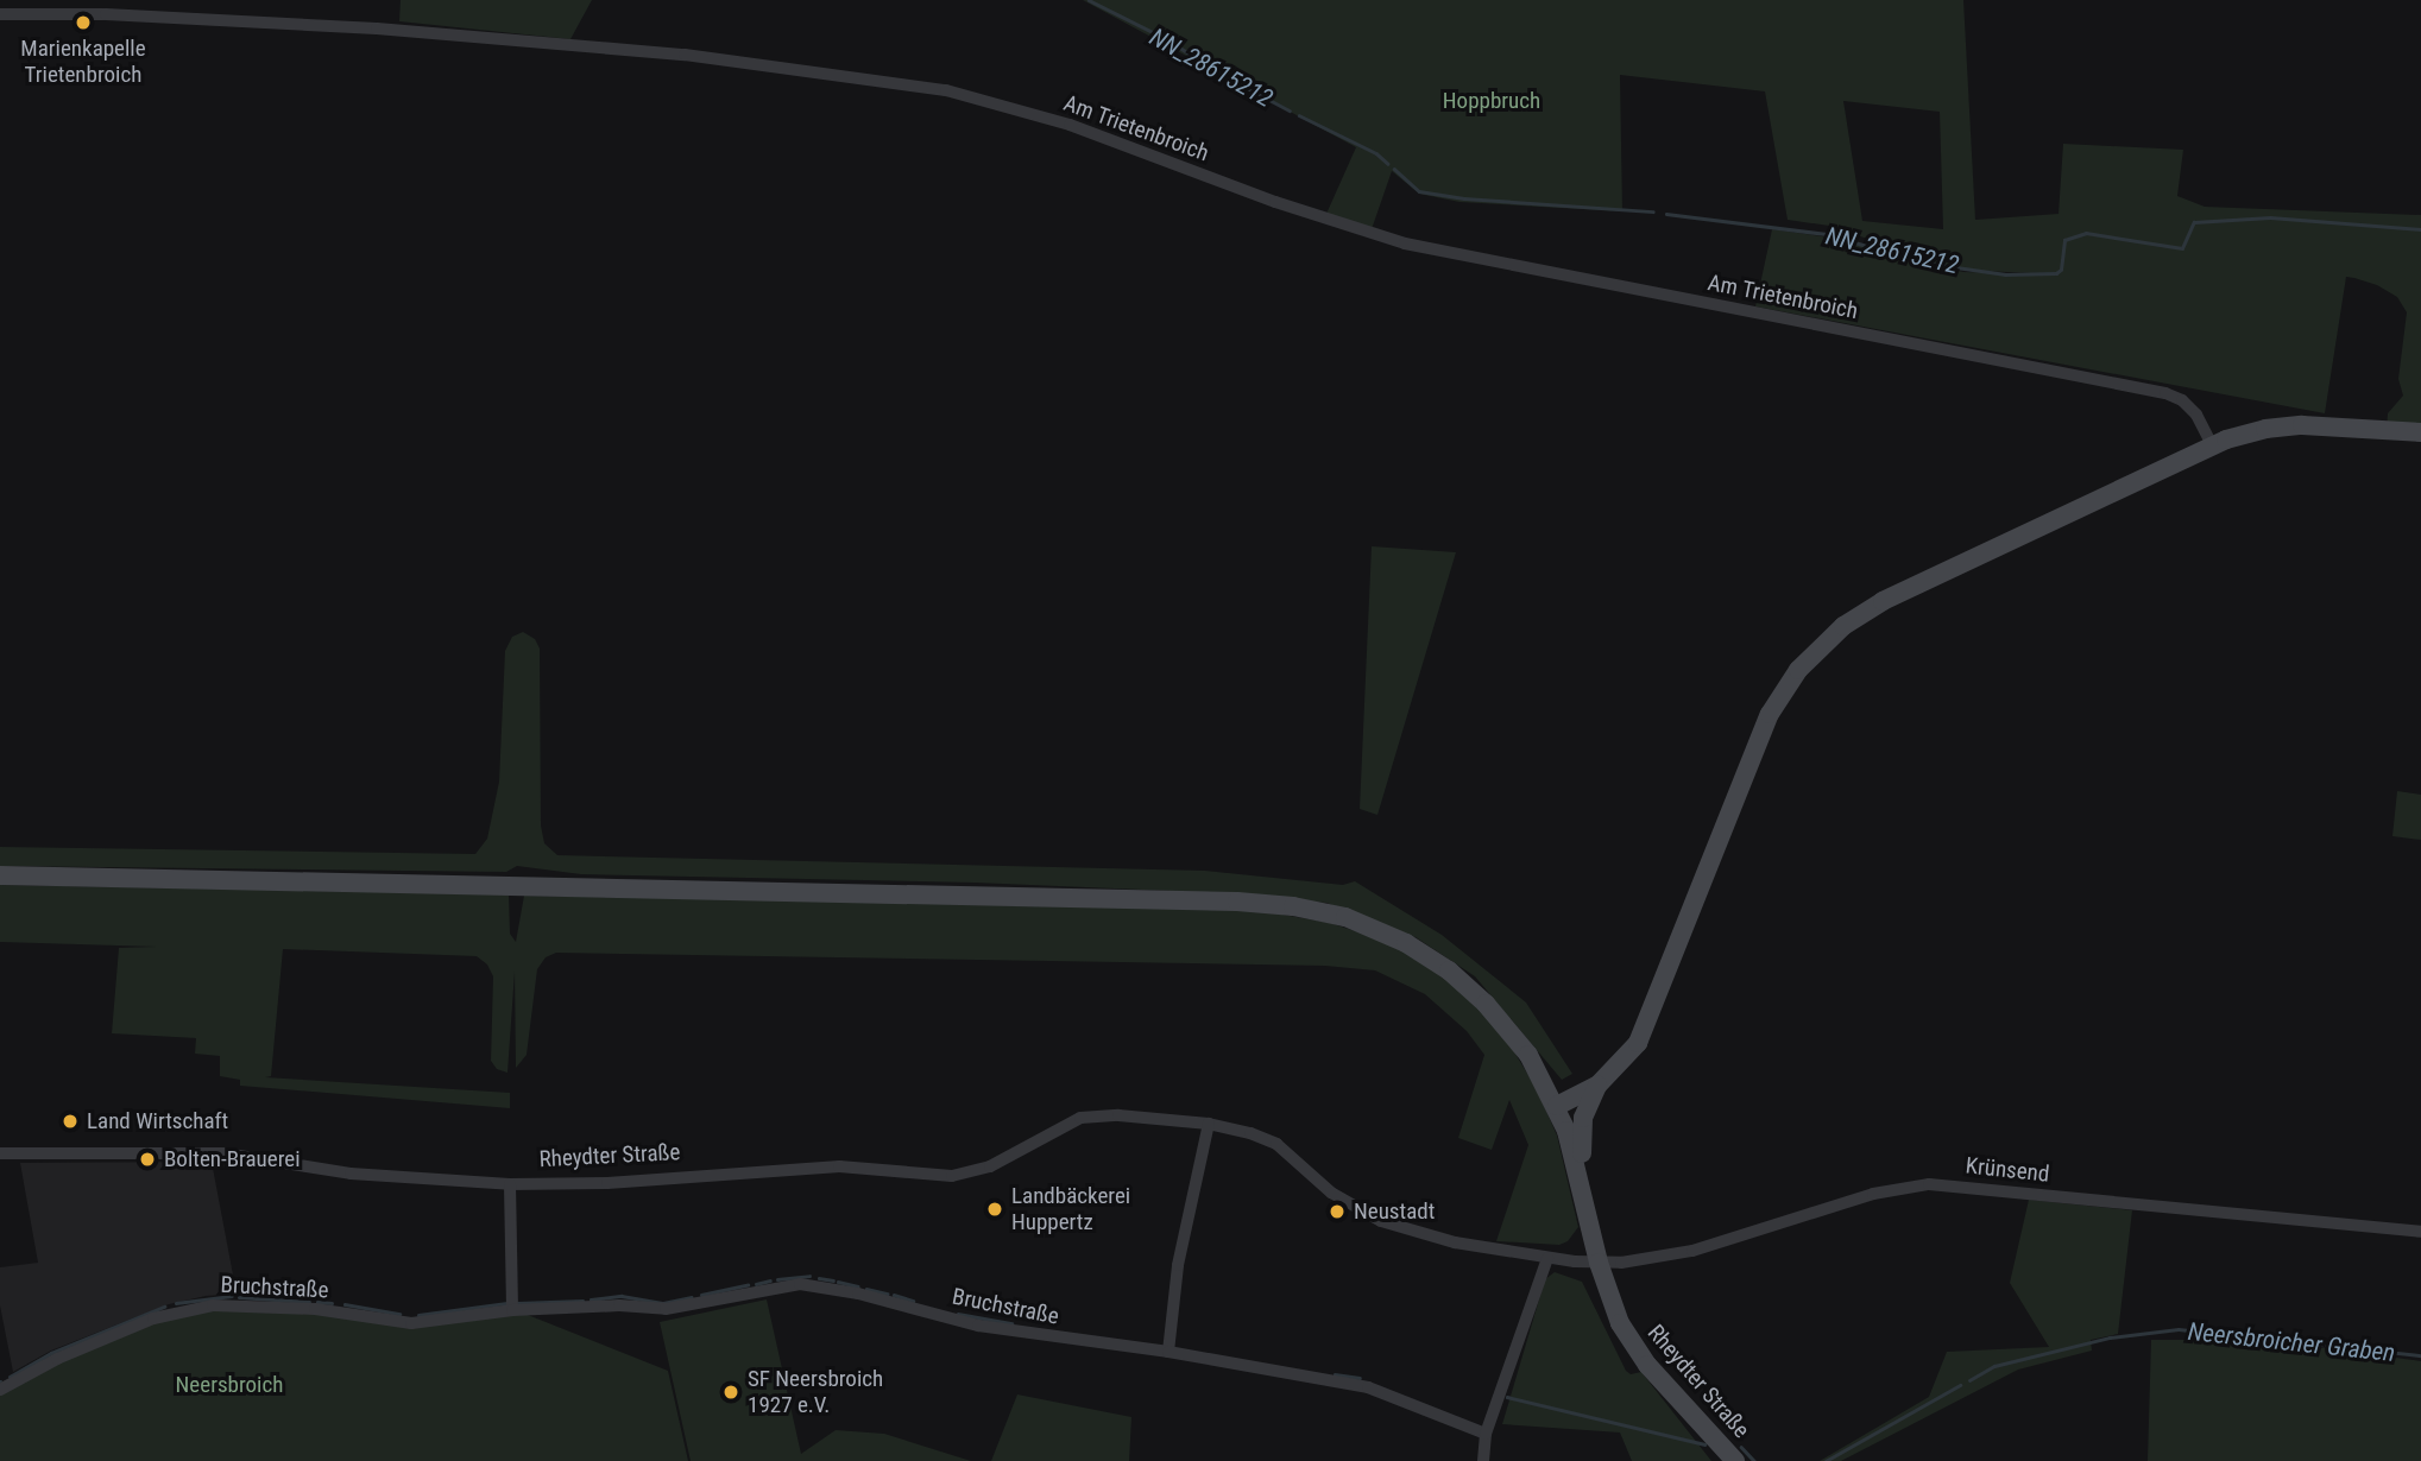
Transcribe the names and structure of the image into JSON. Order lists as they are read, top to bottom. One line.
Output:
{"streets":{"main road":["Rheydter Straße"],"street":["Am Trietenbroich","Krünsend","Bruchstraße"]},"crossings":[["Rheydter Straße","Krünsend"]],"water":["NN_28615212","Neersbroicher Graben"],"parks":["Hoppbruch","Neersbroich"],"places":["Marienkapelle Trietenbroich","Land Wirtschaft","Bolten-Brauerei","Landbäckerei Huppertz","Neustadt","SF Neersbroich 1927 e.V."]}
